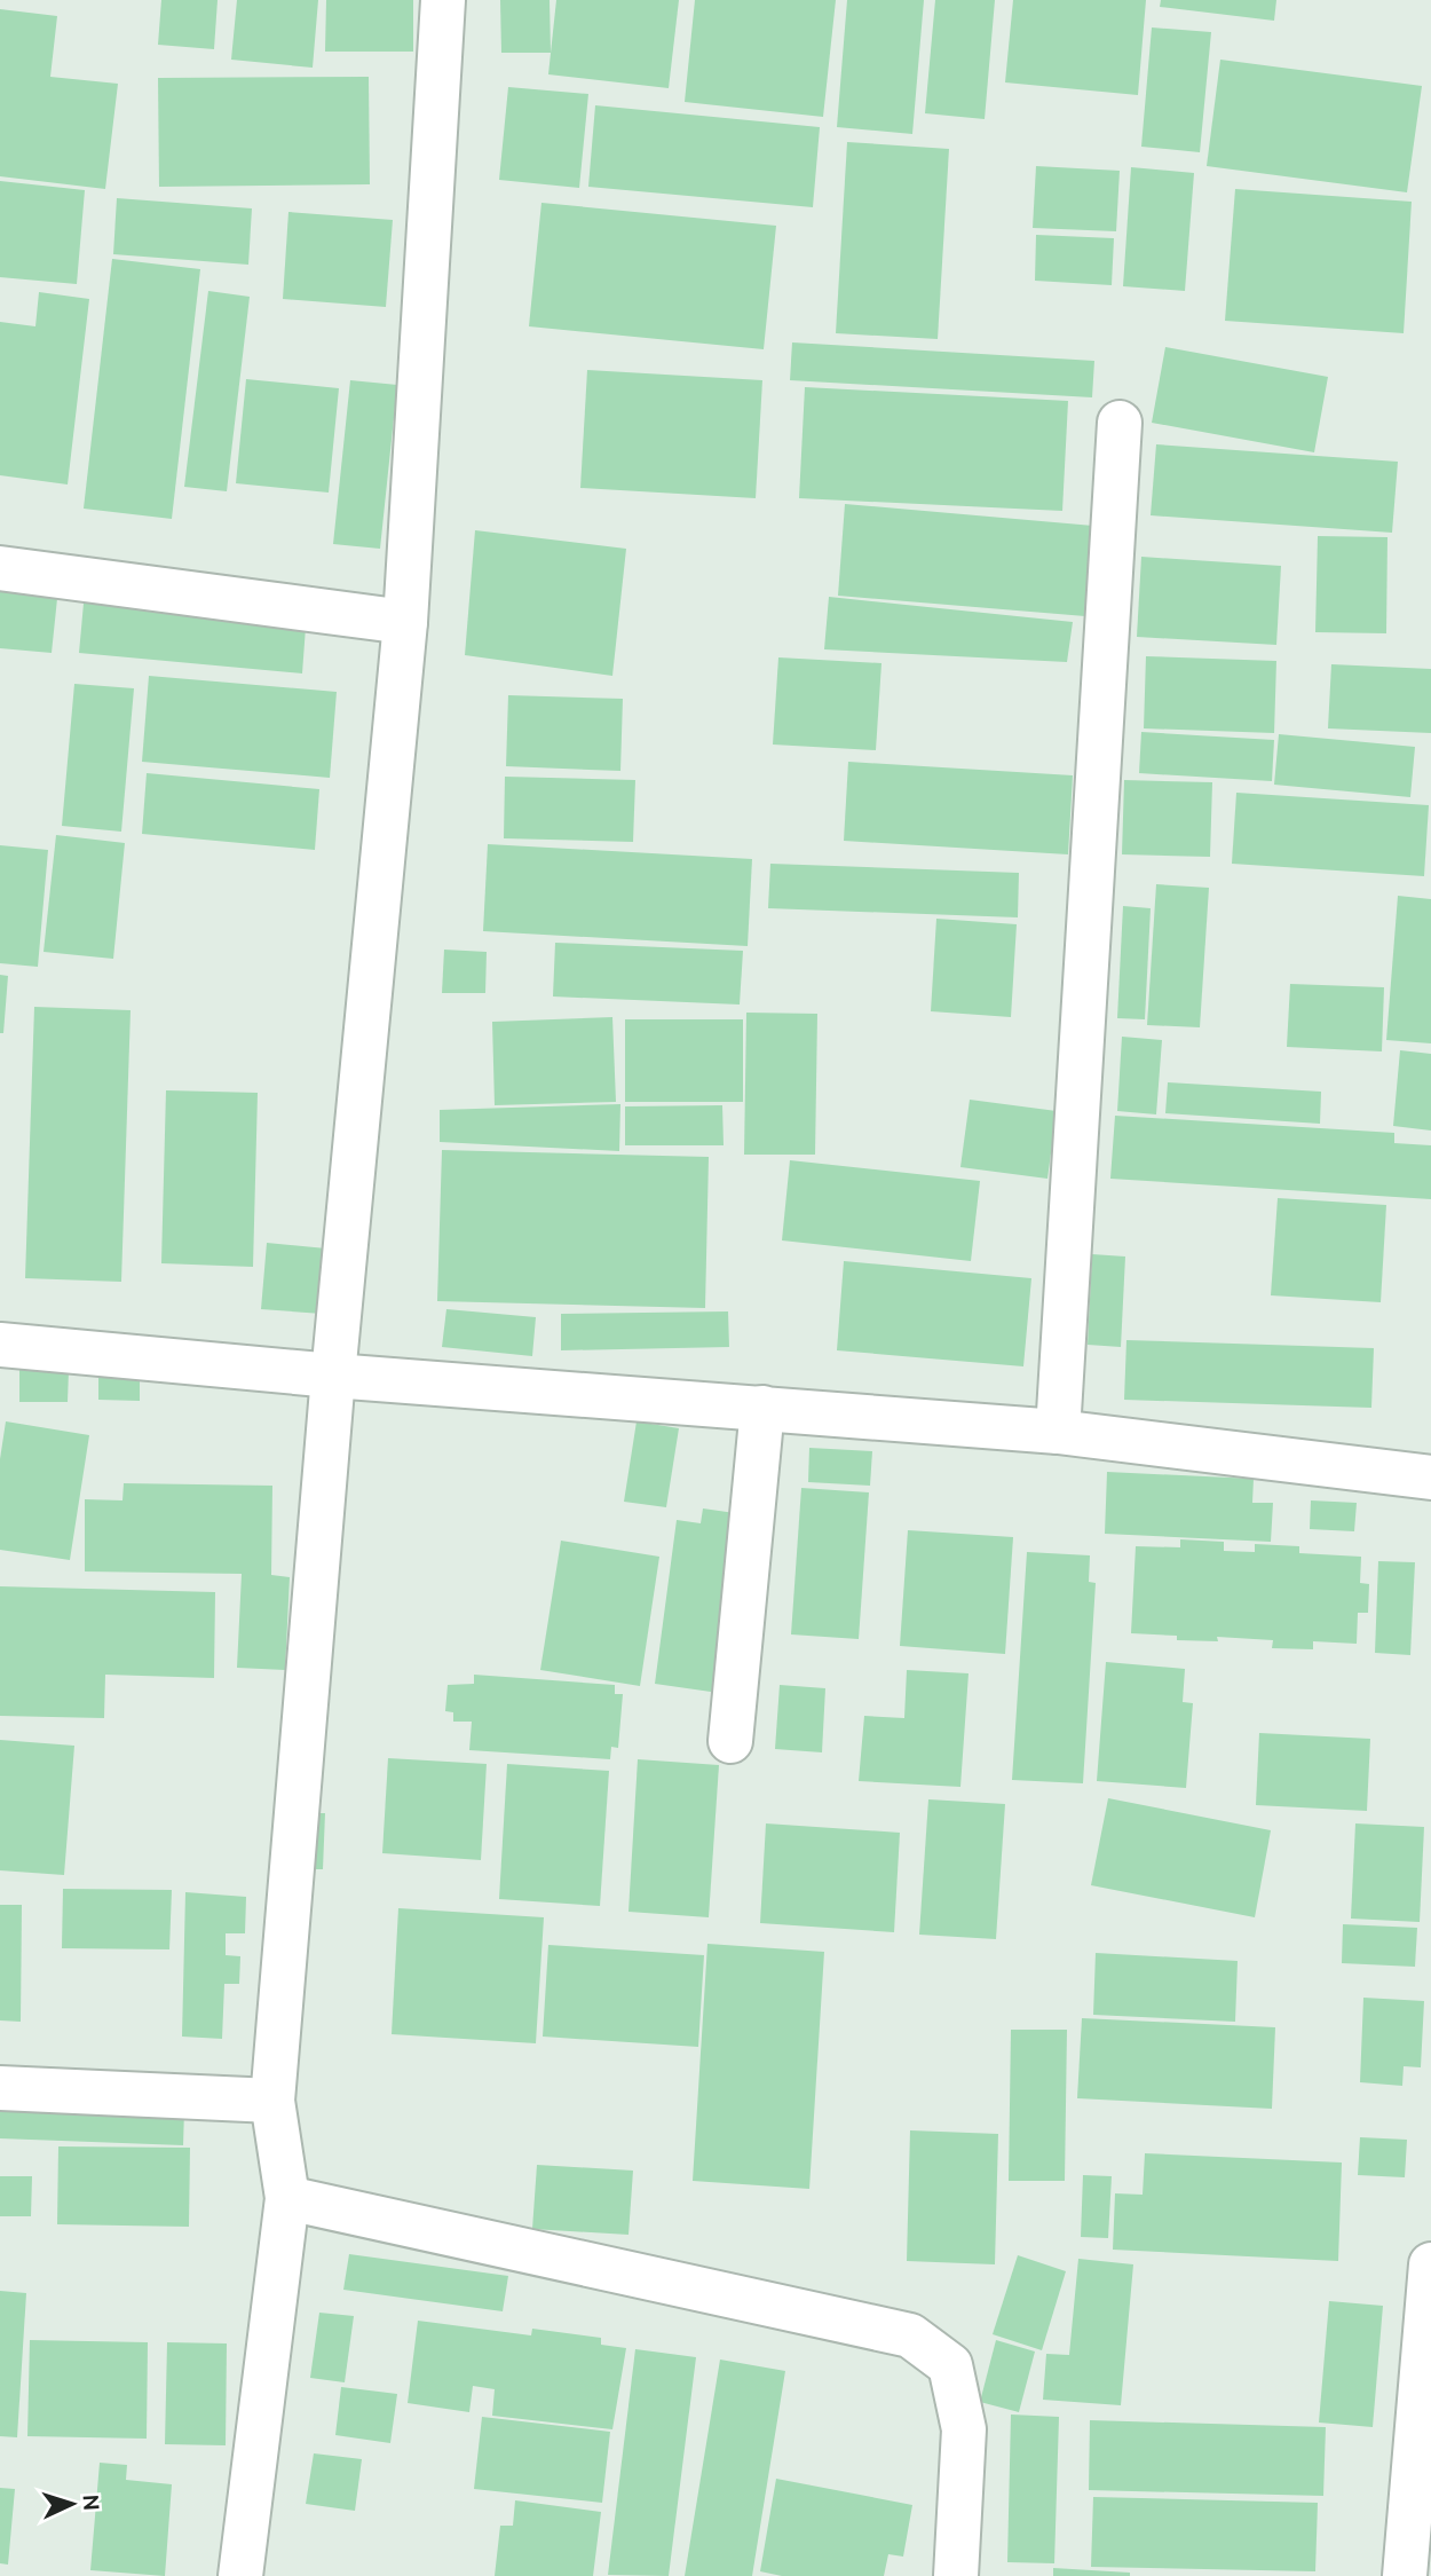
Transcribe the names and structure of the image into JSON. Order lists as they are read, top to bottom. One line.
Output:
{"north":"right"}
